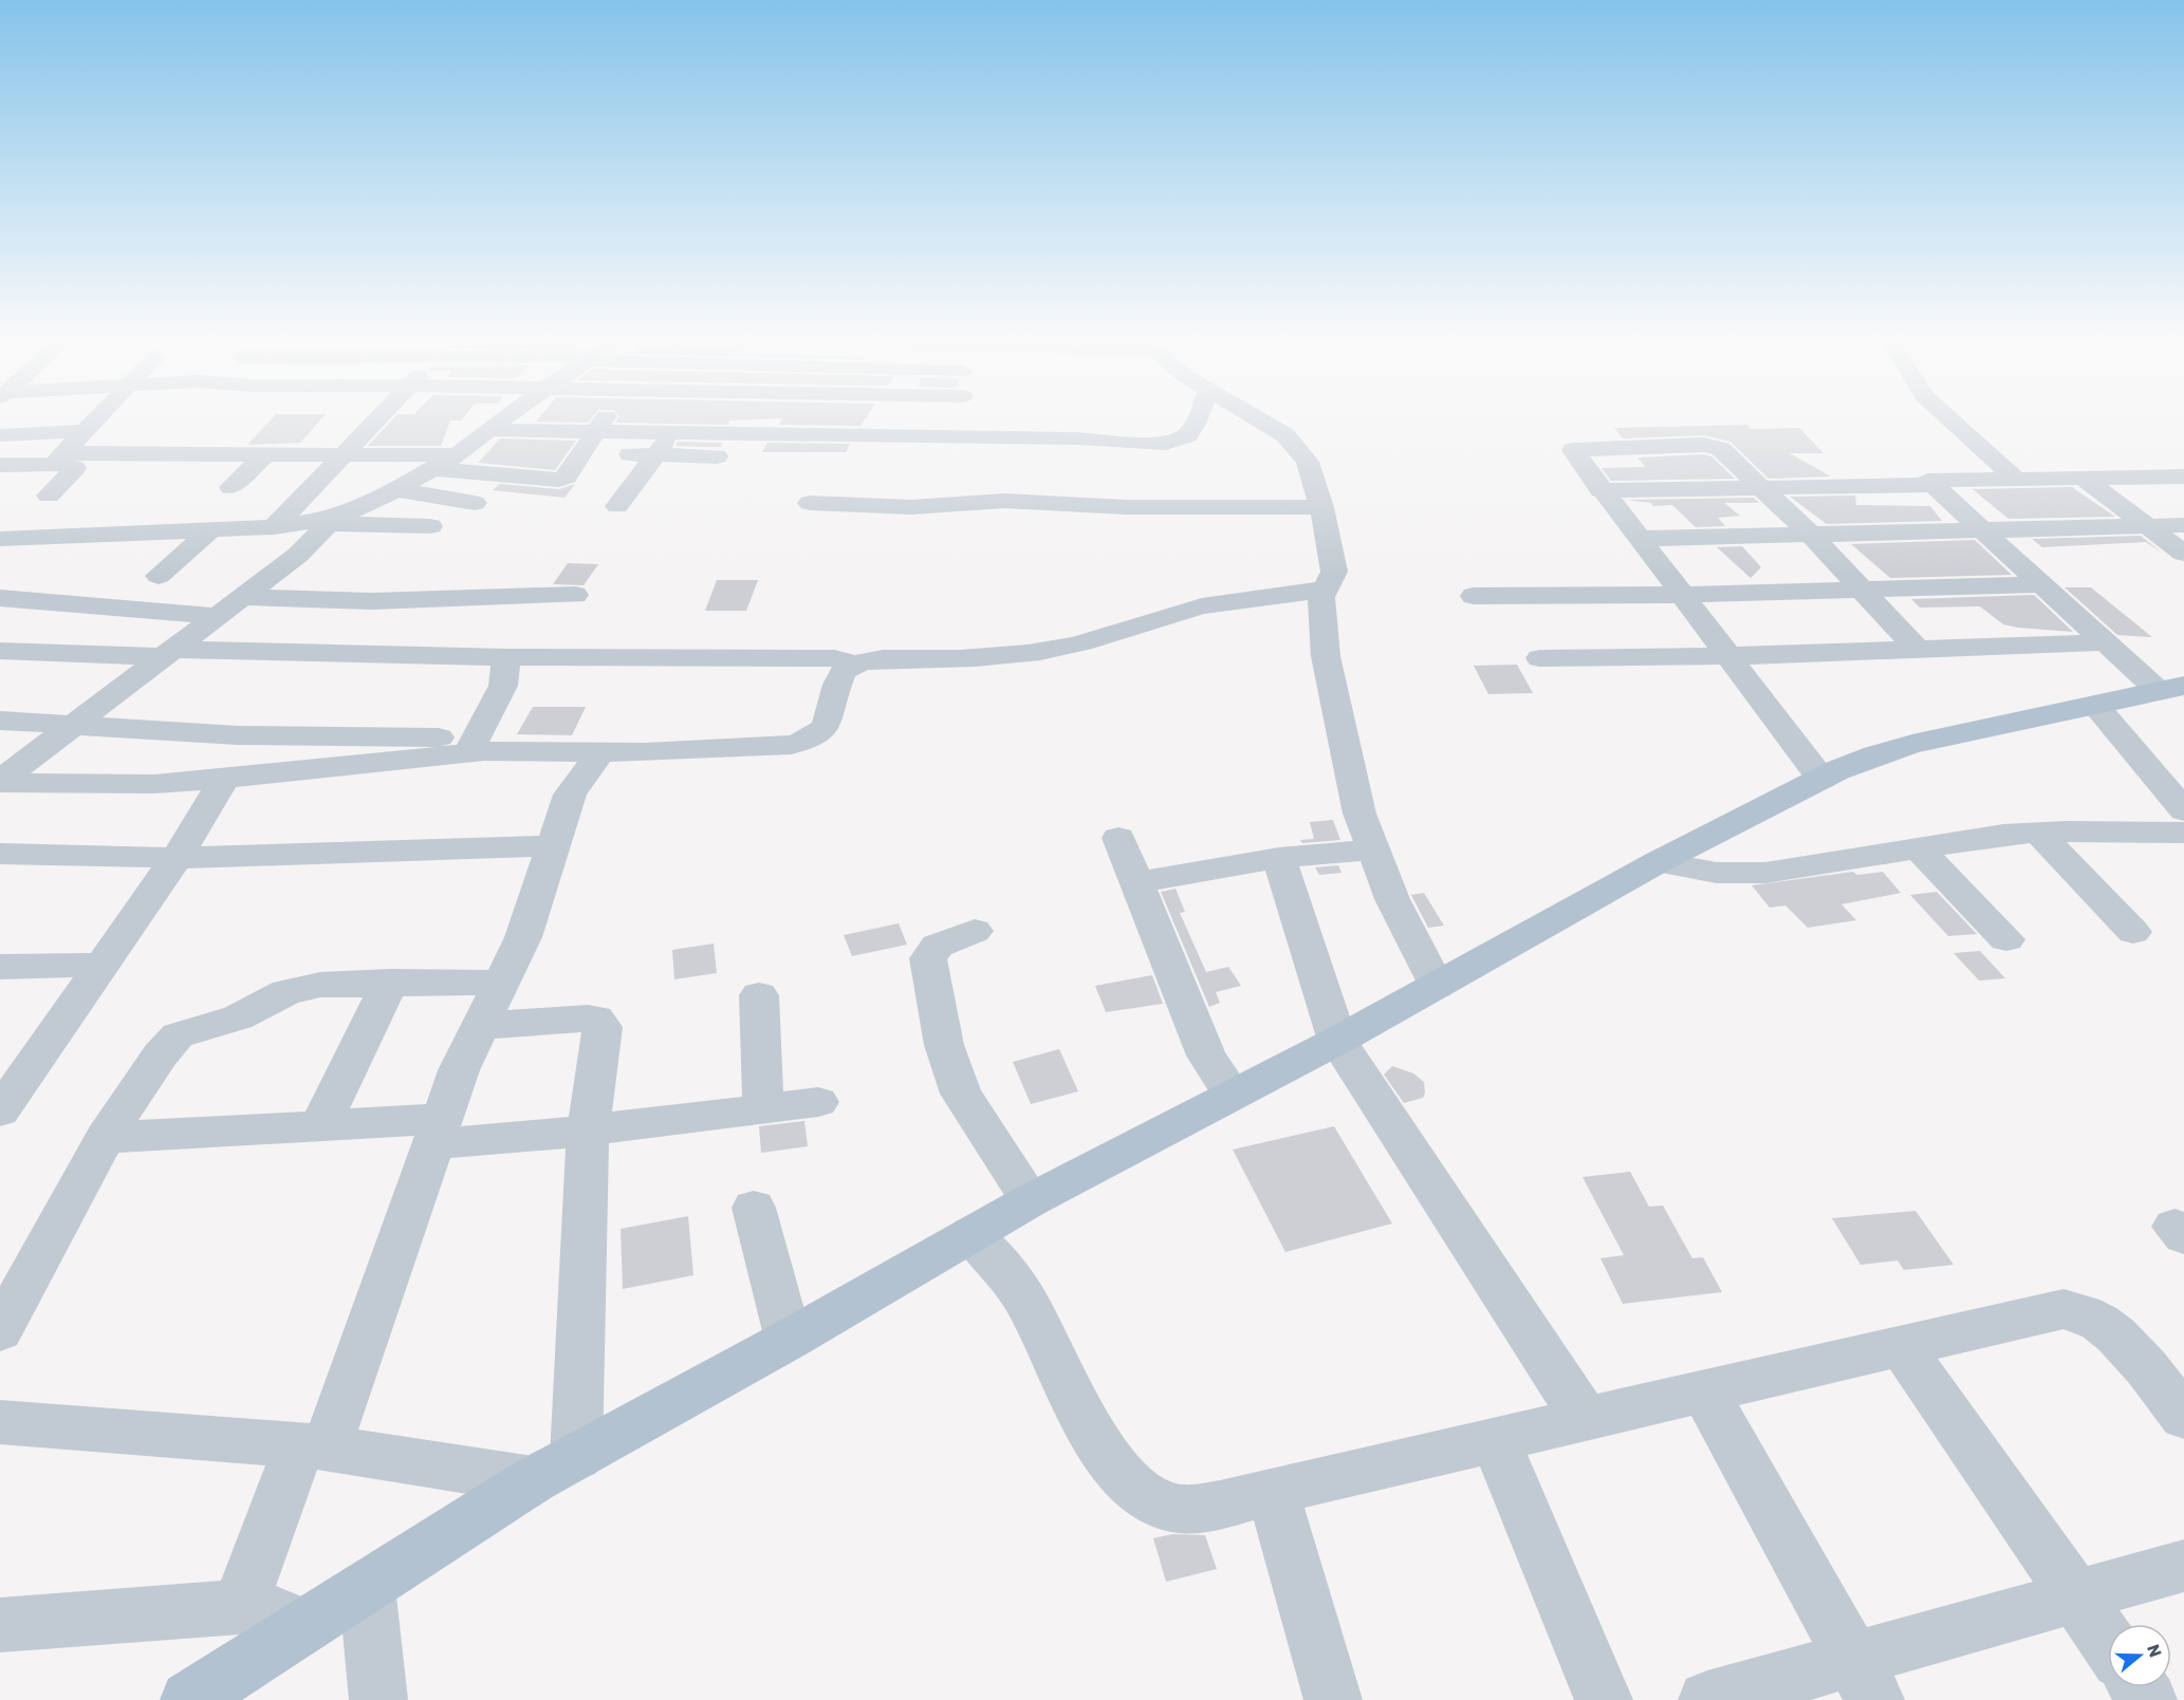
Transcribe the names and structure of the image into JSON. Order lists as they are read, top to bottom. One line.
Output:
{"north":"right"}
